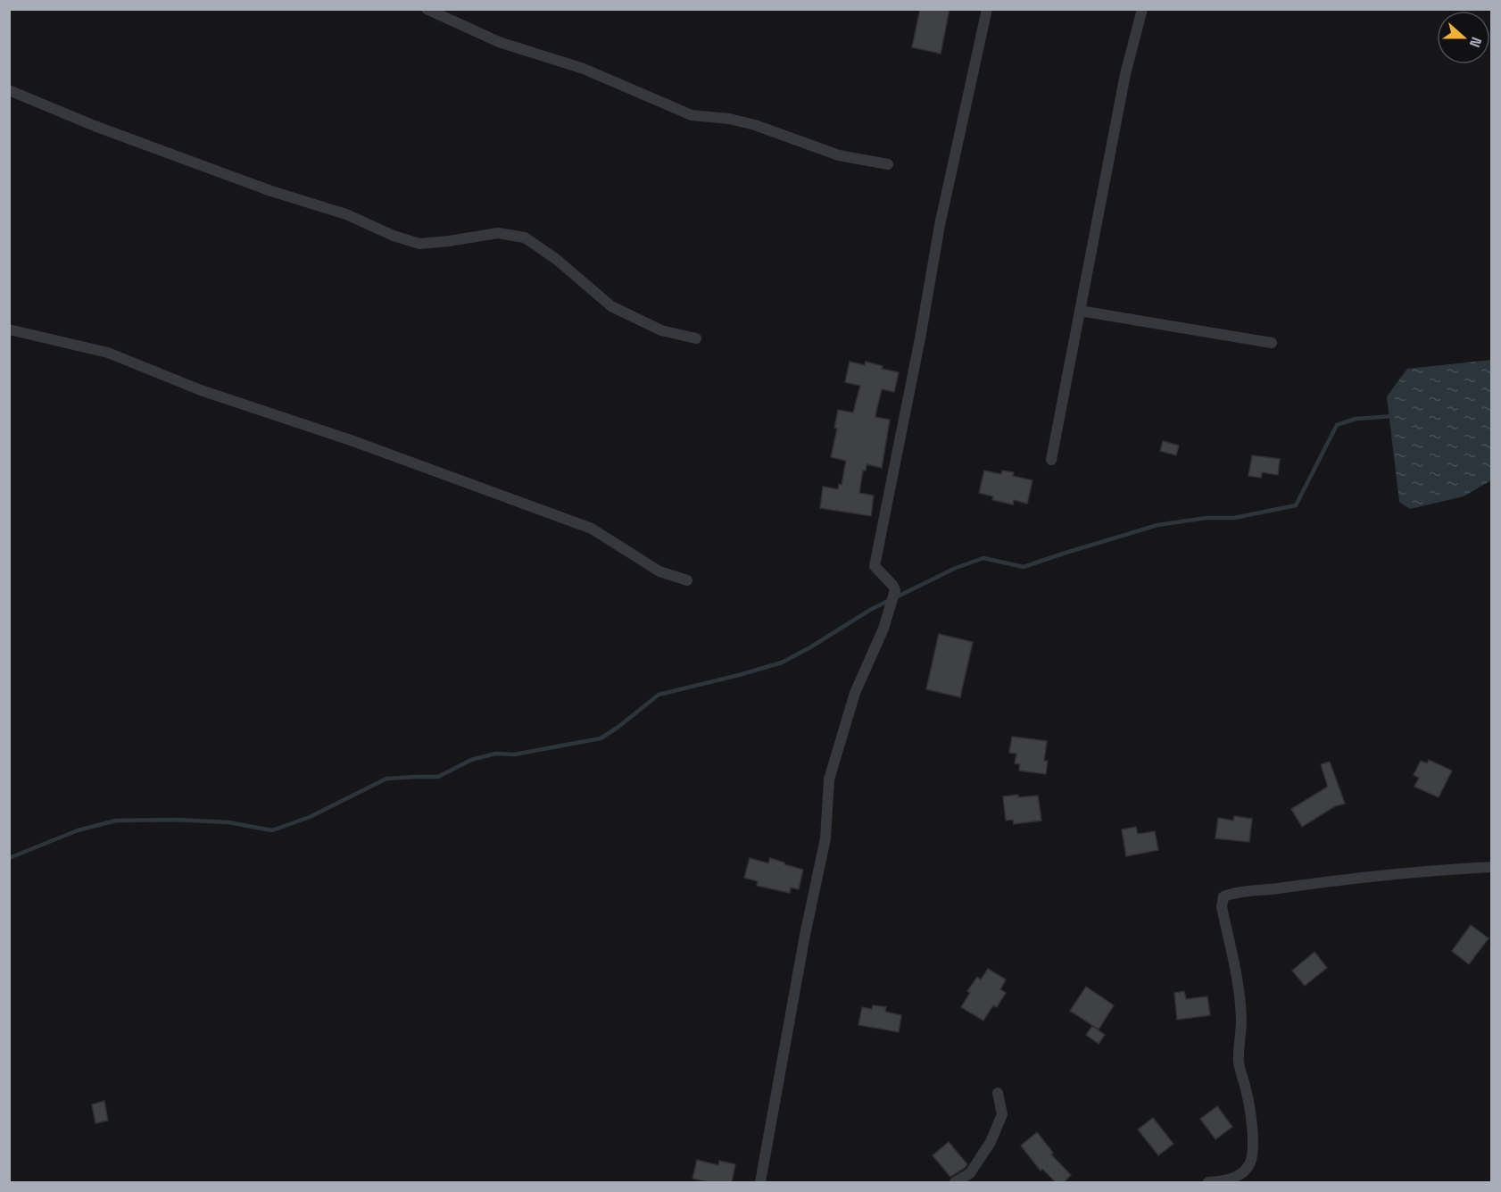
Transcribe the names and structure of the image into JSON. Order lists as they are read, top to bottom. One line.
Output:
{"north":"right"}
